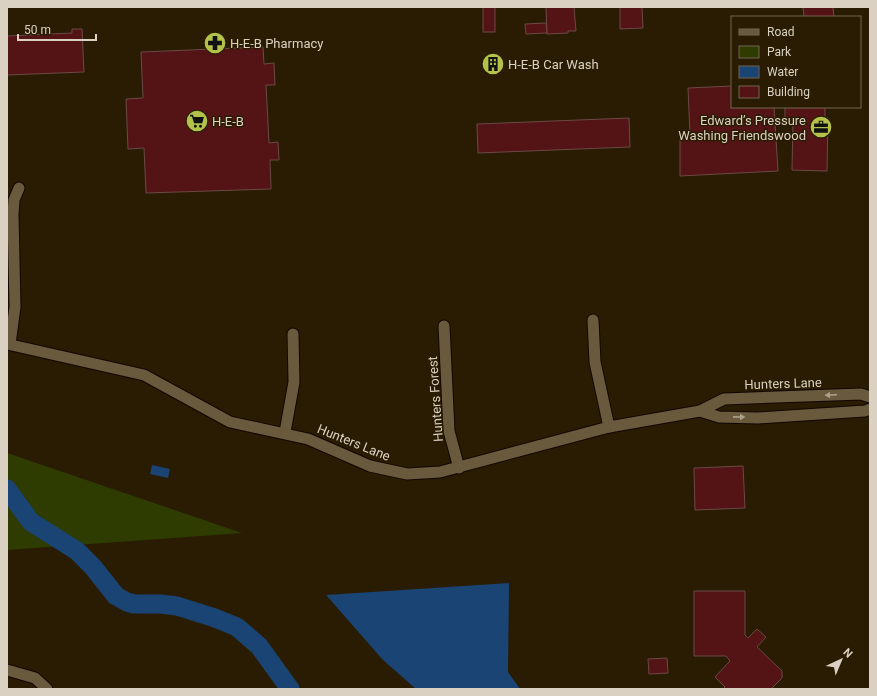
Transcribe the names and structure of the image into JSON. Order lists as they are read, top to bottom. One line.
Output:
{"streets":{"street":["Hunters Lane","Hunters Forest"]},"crossings":[["Hunters Lane","Hunters Forest"]],"places":{"pharmacy":["H-E-B Pharmacy"],"building":["H-E-B Car Wash"],"supermarket":["H-E-B"],"office":["Edward’s Pressure Washing Friendswood"]},"legend":["Road","Park","Water","Building"],"scale_bar":"50 m","north":"top right"}
